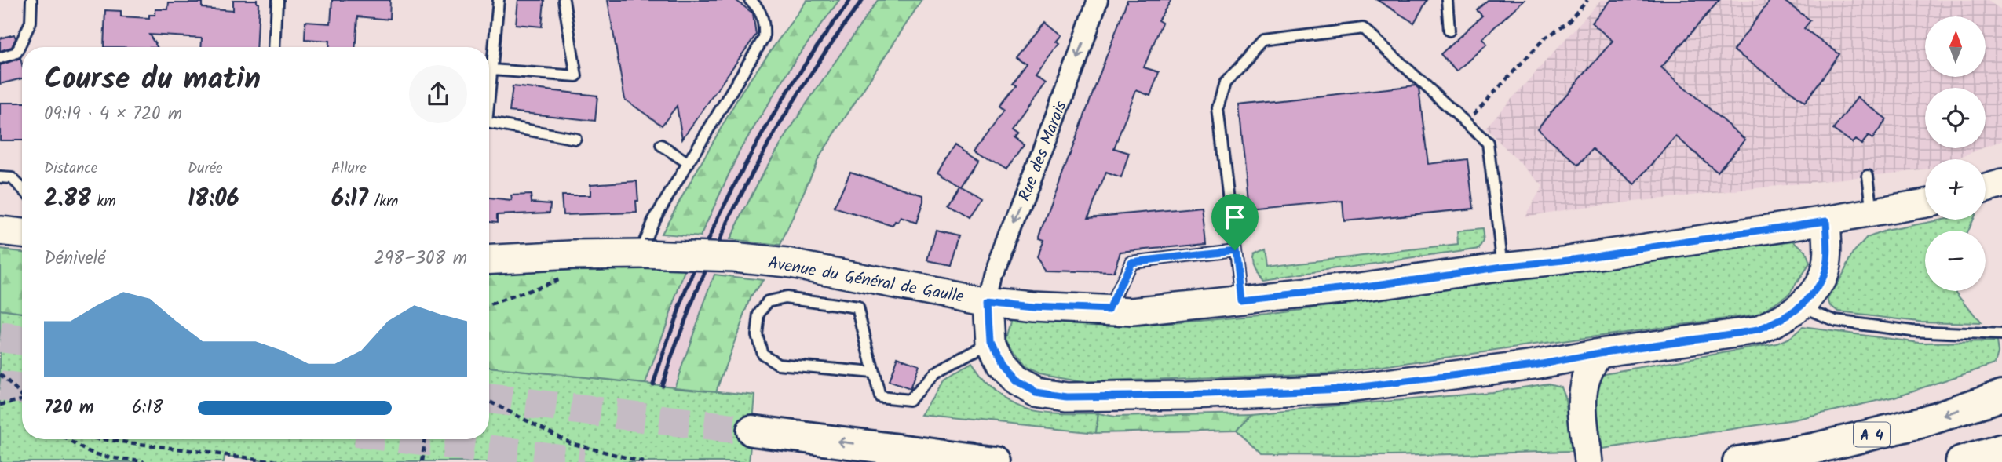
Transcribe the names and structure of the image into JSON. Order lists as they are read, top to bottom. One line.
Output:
{"streets":{"highway":["A 4"],"main road":["Avenue du Général de Gaulle"],"street":["Rue des Marais"]},"crossings":[["Rue des Marais","Avenue du Général de Gaulle"]],"one_way":["Rue des Marais"],"north":"top","page":{"map_buttons":["+","−"],"heading":["Course du matin","09:19 · 4 × 720 m"],"stats":[["Distance","2.88 km"],["Durée","18:06"],["Allure","6:17 /km"]],"chart":["Dénivelé","298–308 m"],"list":[{"name":"720 m","note":"6:18"}]}}
